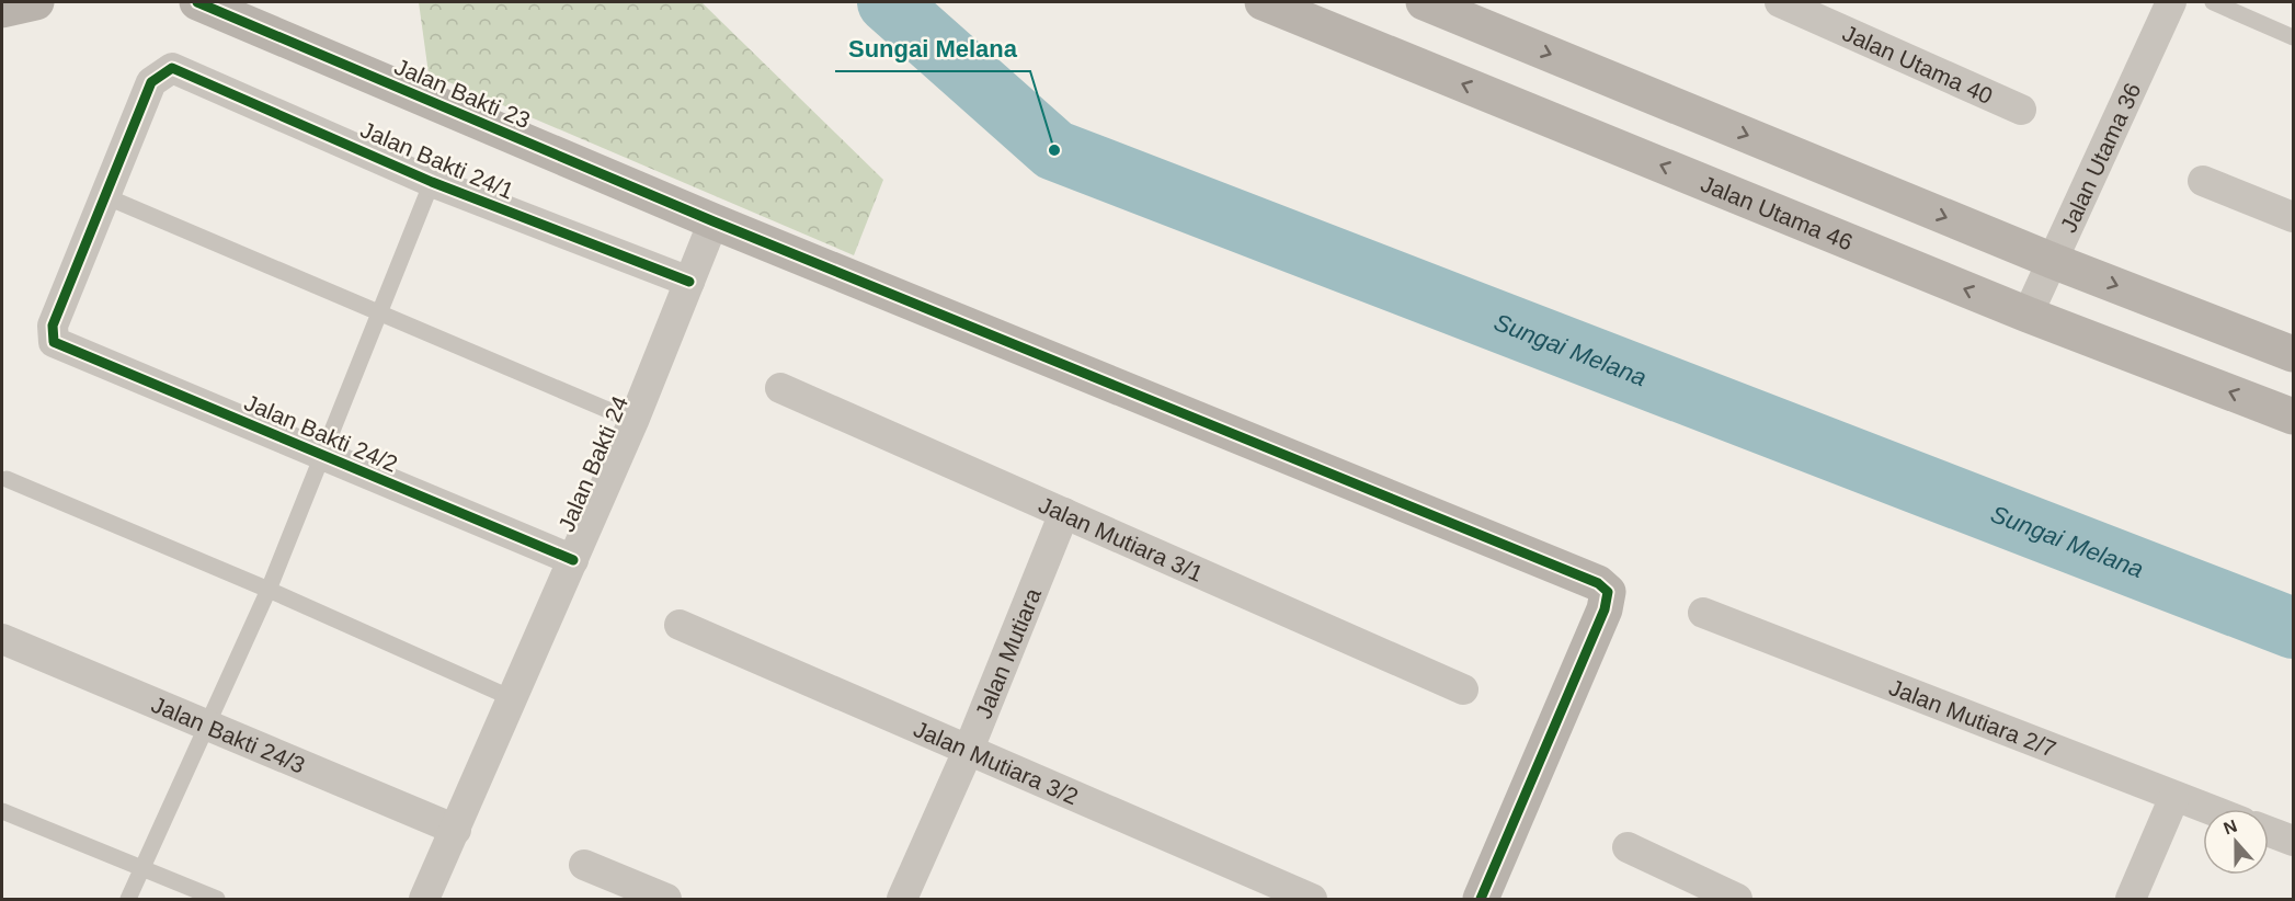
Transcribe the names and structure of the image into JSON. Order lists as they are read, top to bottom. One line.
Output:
{"streets":{"street":["Jalan Utama 40","Jalan Bakti 23","Jalan Utama 36","Jalan Bakti 24/1","Jalan Utama 46","Jalan Bakti 24/2","Jalan Bakti 24","Jalan Mutiara 3/1","Jalan Mutiara","Jalan Mutiara 2/7","Jalan Bakti 24/3","Jalan Mutiara 3/2"]},"crossings":[["Jalan Bakti 23","Jalan Bakti 24"],["Jalan Utama 36","Jalan Utama 46"],["Jalan Bakti 24/1","Jalan Bakti 24/2"],["Jalan Bakti 24/1","Jalan Bakti 24"],["Jalan Bakti 24/2","Jalan Bakti 24"],["Jalan Bakti 24","Jalan Bakti 24/3"],["Jalan Mutiara 3/1","Jalan Mutiara"],["Jalan Mutiara","Jalan Mutiara 3/2"]],"water":["Sungai Melana"],"places":["Sungai Melana"],"north":"top"}
